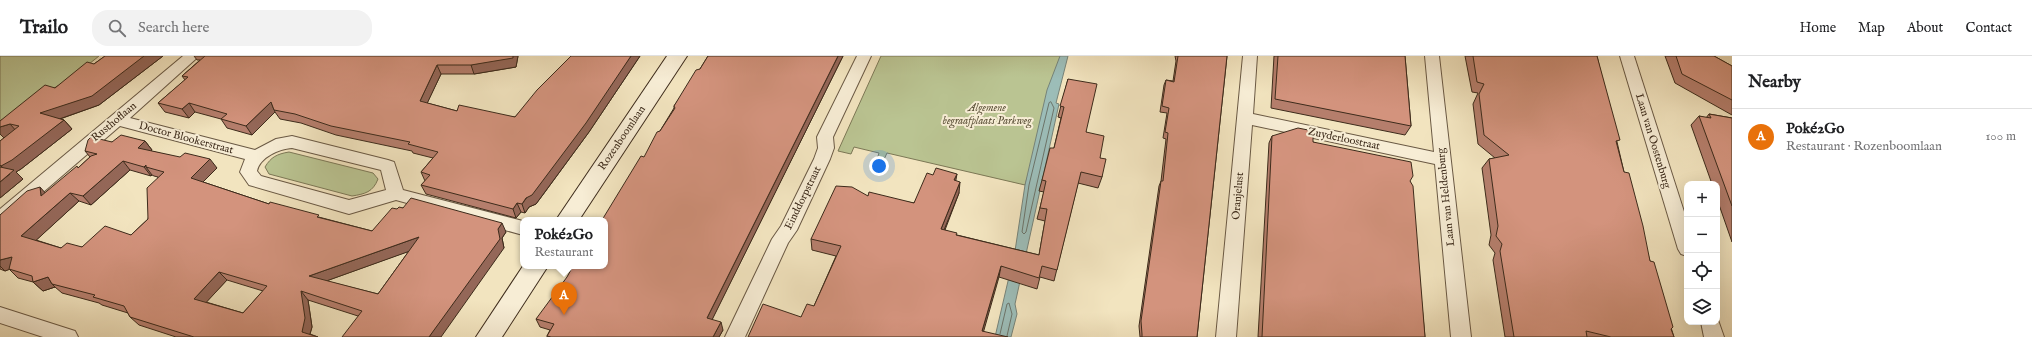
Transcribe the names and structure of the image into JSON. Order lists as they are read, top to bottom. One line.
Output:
{"streets":{"street":["Rusthoflaan","Doctor Blookerstraat","Rozenboomlaan","Zuyderloostraat","Laan van Oostenburg","Oranjelust","Laan van Heldenburg","Einddorpstraat"]},"crossings":[["Rusthoflaan","Doctor Blookerstraat"],["Zuyderloostraat","Oranjelust"],["Zuyderloostraat","Laan van Heldenburg"]],"parks":["Algemene begraafplaats Parkweg"],"page":{"header":"Trailo","search":"Search here","nav":["Home","Map","About","Contact"],"heading":"Nearby","list":[{"mark":"A","name":"Poké2Go","note":"Restaurant · Rozenboomlaan","value":"100 m"}],"map_buttons":["+","−"],"popup":["Poké2Go","Restaurant"],"pins":"A"}}
